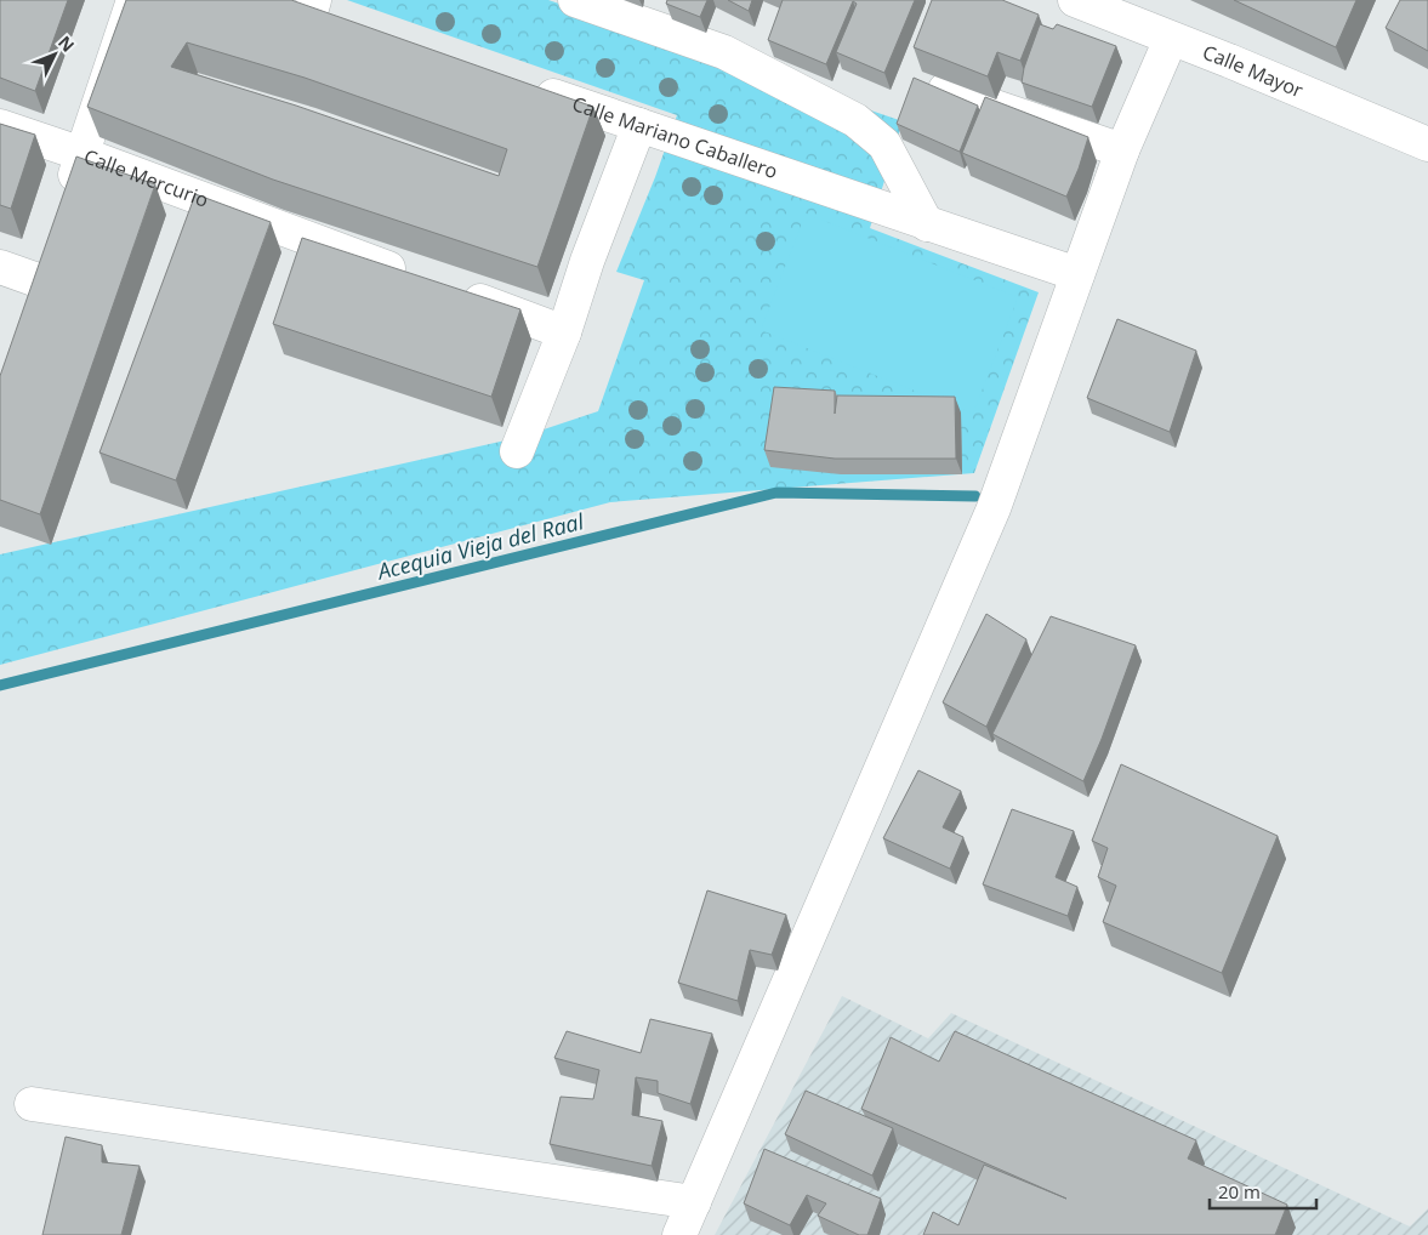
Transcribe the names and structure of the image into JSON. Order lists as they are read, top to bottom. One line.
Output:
{"streets":{"street":["Calle Mayor","Calle Mariano Caballero","Calle Mercurio"]},"water":["Acequia Vieja del Raal"],"scale_bar":"20 m","north":"top right"}
